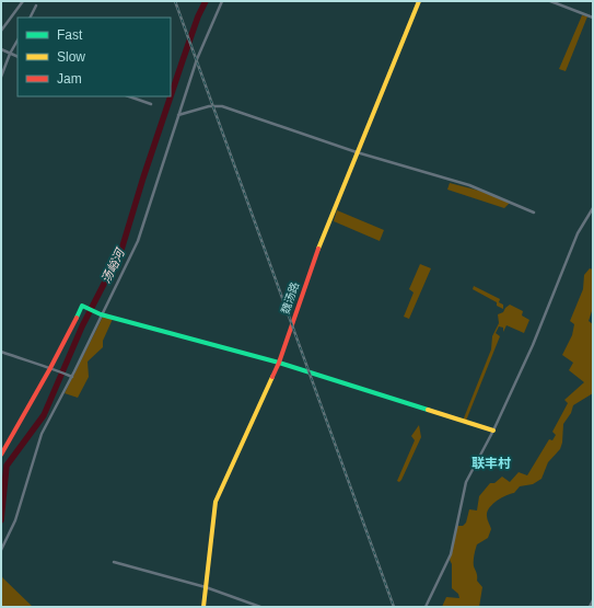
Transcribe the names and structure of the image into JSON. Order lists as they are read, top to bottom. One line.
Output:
{"streets":{"street":["魏汤路"]},"districts":["联丰村"],"water":["汤峪河"],"legend":["Fast","Slow","Jam"]}
